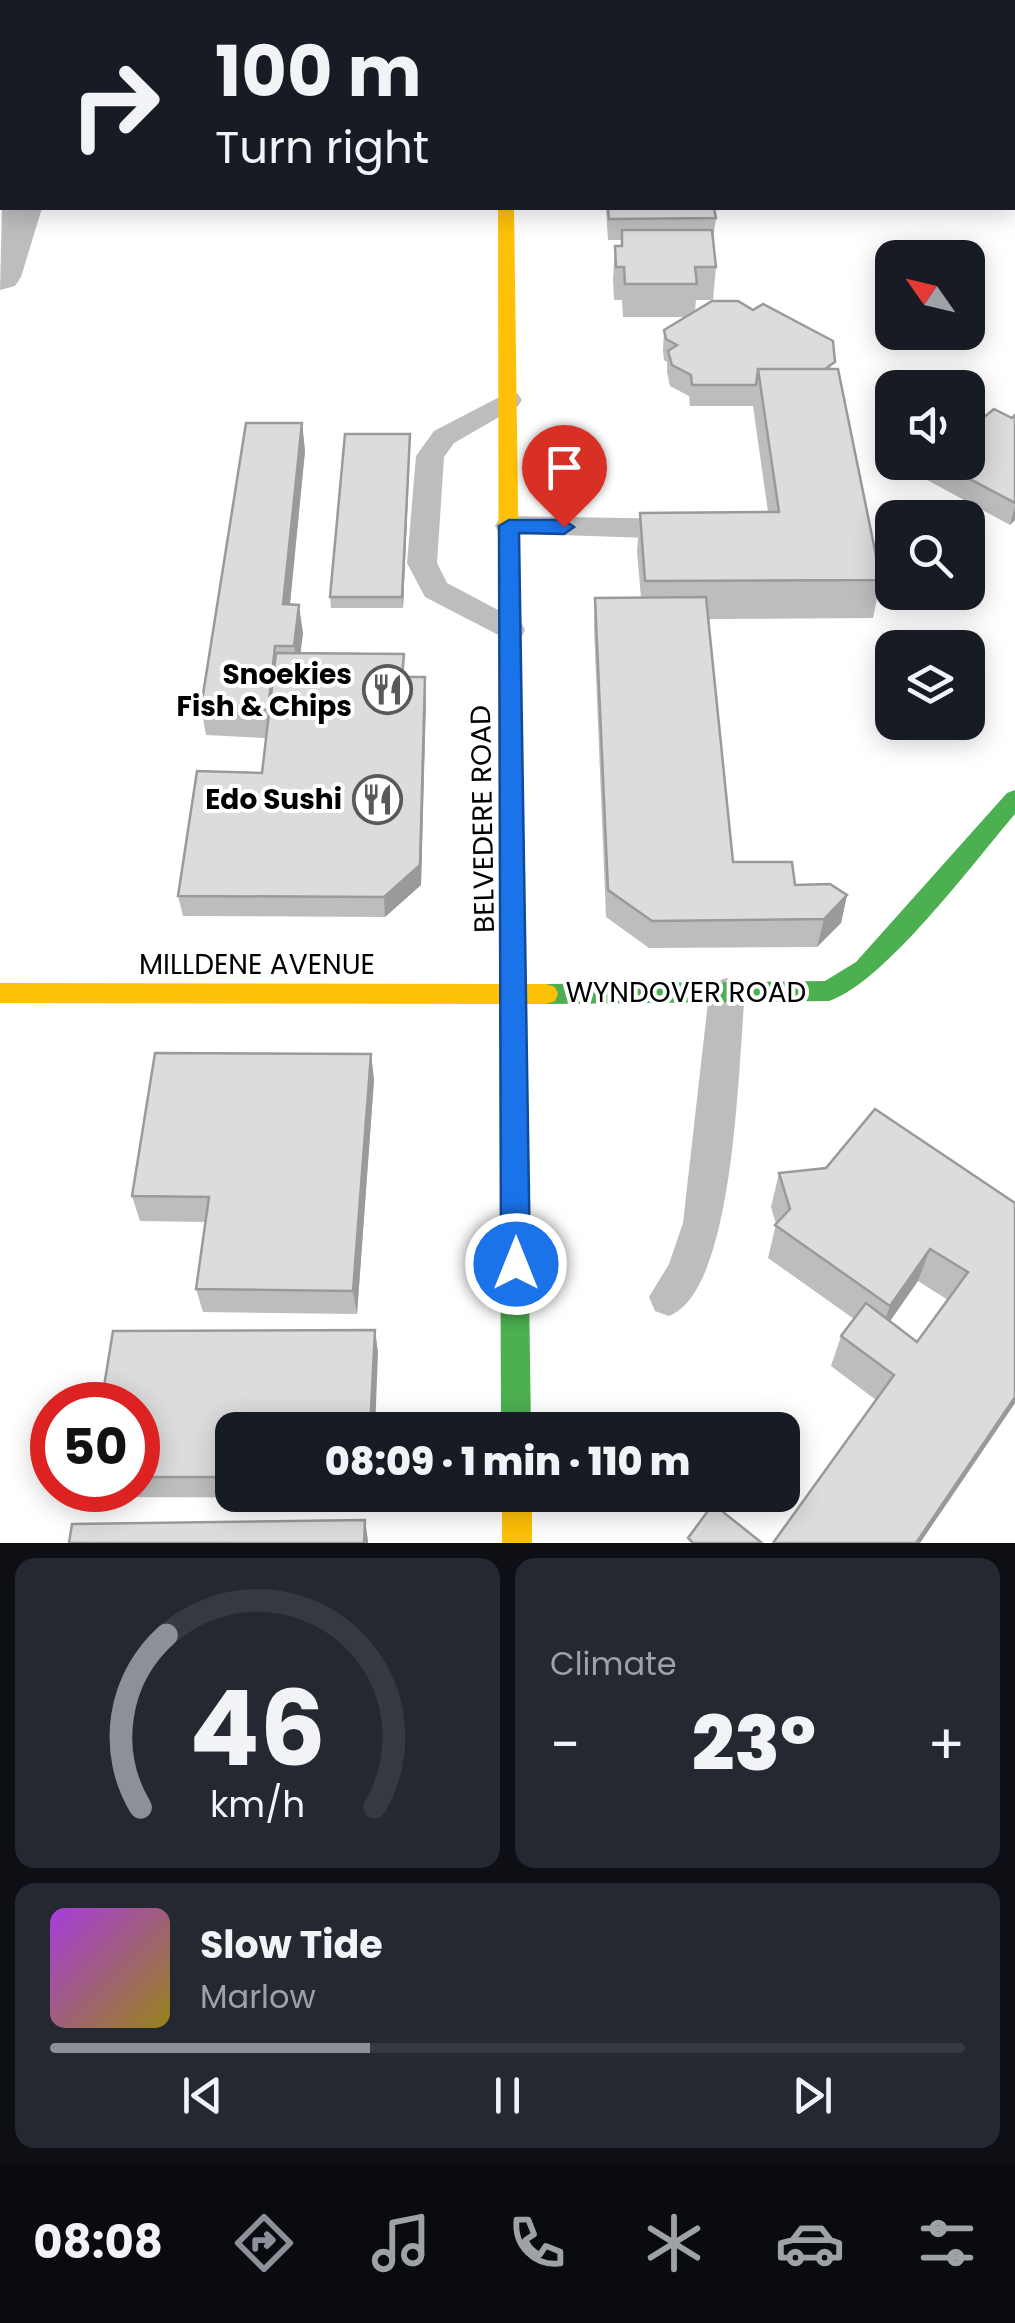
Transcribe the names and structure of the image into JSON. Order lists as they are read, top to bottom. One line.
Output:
{"streets":{"main road":["BELVEDERE ROAD","MILLDENE AVENUE","WYNDOVER ROAD"]},"crossings":[["BELVEDERE ROAD","MILLDENE AVENUE"],["BELVEDERE ROAD","WYNDOVER ROAD"],["MILLDENE AVENUE","WYNDOVER ROAD"]],"places":{"restaurant":["Snoekies Fish & Chips","Edo Sushi"]},"north":"top left","page":{"turn":["100 m","Turn right"],"limit":"50","trip":"08:09 · 1 min · 110 m","tile":"Climate","heat":["−","23°","+"],"song":["Slow Tide","Marlow"],"tabs":"08:08","gauge":["46","km/h"]}}
